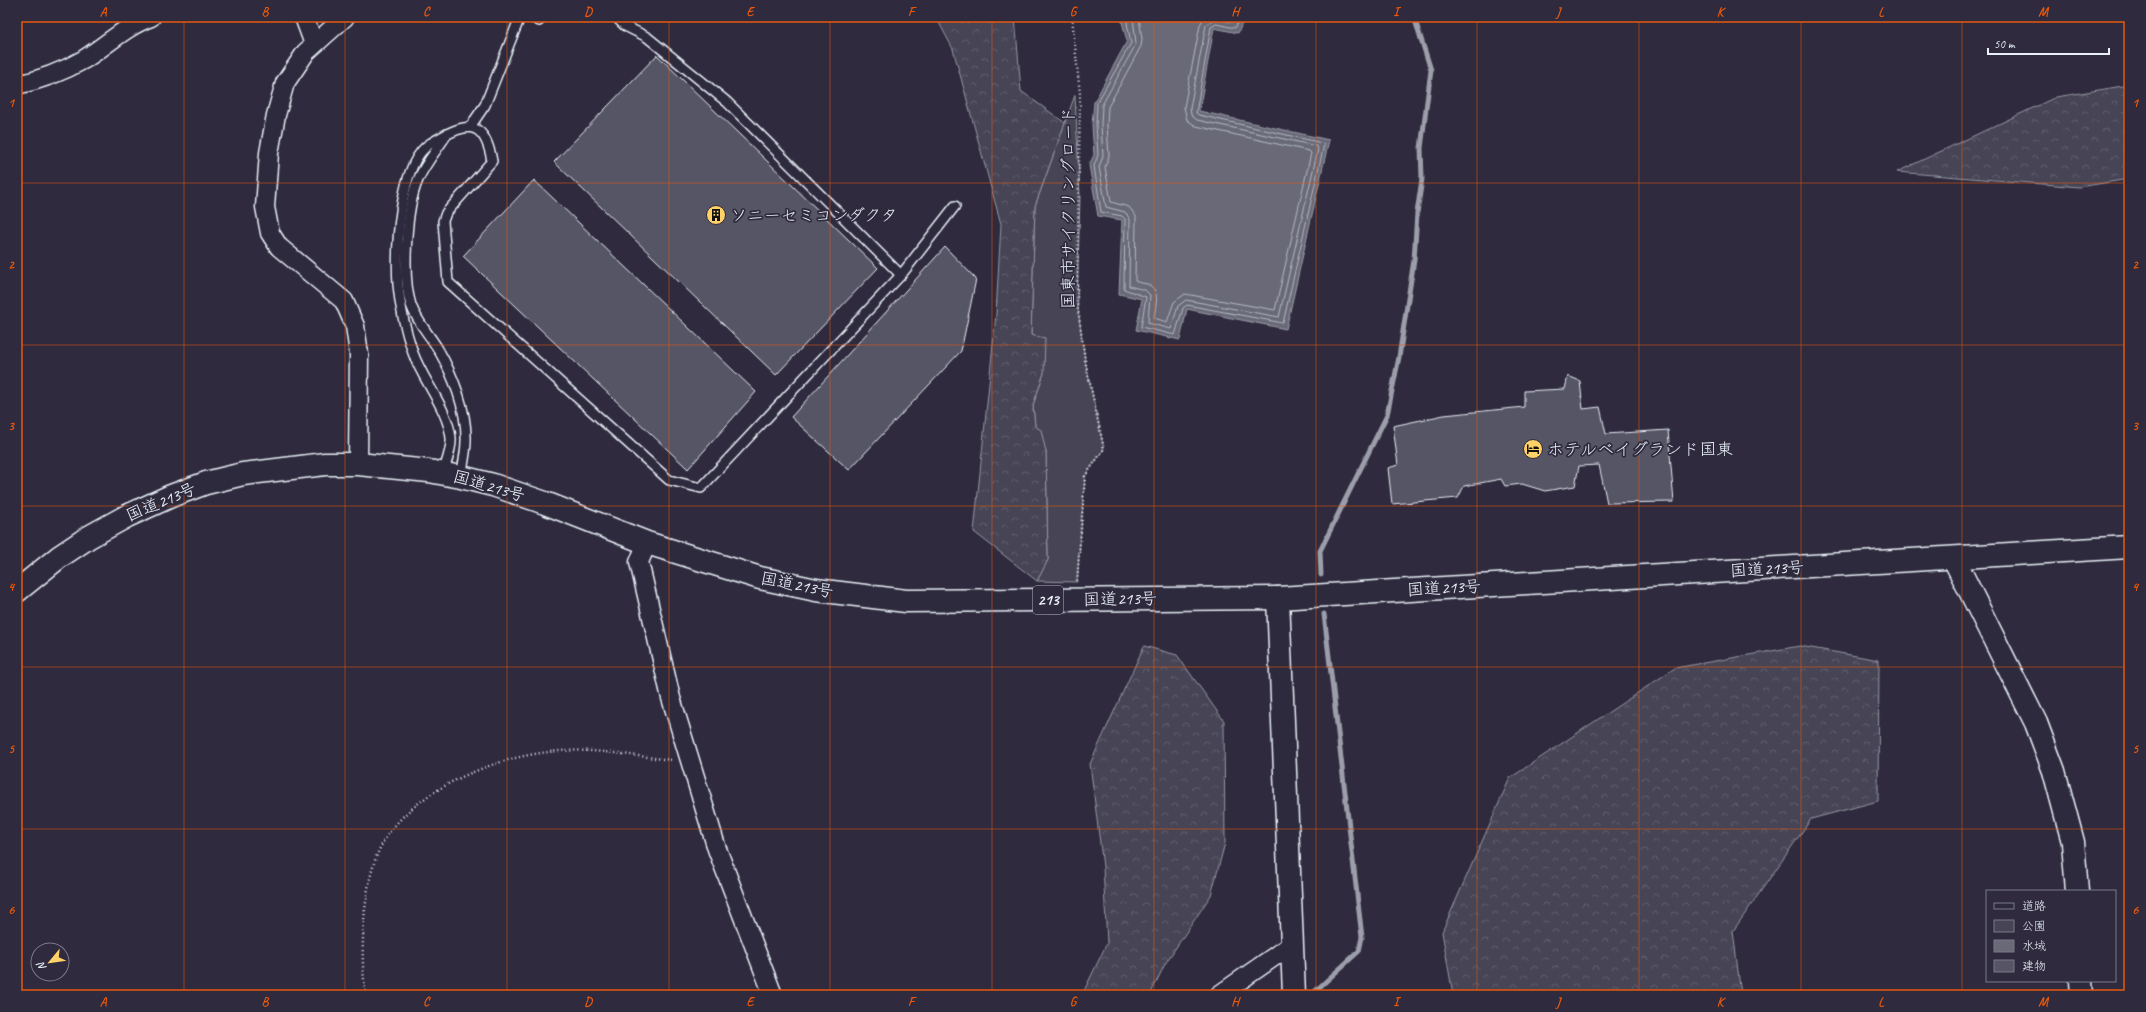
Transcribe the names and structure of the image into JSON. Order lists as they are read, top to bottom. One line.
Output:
{"streets":{"main road":["国道213号","213"],"path":["国東市サイクリングロード"]},"places":{"building":["ソニーセミコンダクタ"],"hotel":["ホテルベイグランド国東"]},"legend":["道路","公園","水域","建物"],"scale_bar":"50 m","north":"bottom left","grid":{"columns":["A","B","C","D","E","F","G","H","I","J","K","L","M"],"rows":["1","2","3","4","5","6"]}}
